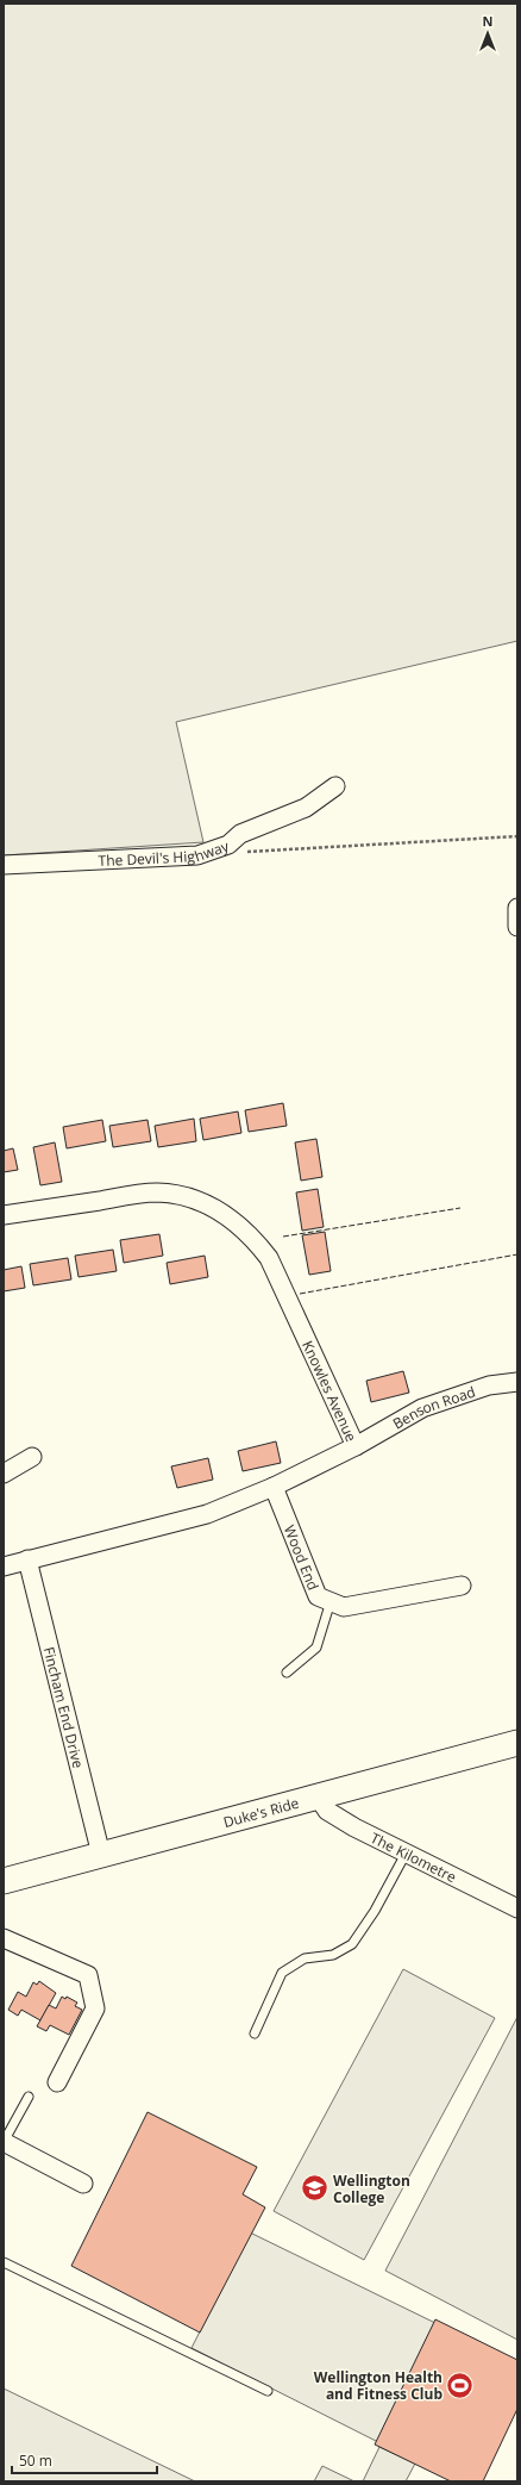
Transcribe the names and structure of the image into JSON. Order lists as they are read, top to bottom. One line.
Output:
{"streets":{"main road":["Duke's Ride"],"street":["The Devil's Highway","Knowles Avenue","Benson Road","Wood End","Fincham End Drive","The Kilometre"]},"crossings":[["Knowles Avenue","Benson Road"],["Knowles Avenue","Wood End"],["Knowles Avenue","Fincham End Drive"],["Fincham End Drive","Duke's Ride"],["Duke's Ride","The Kilometre"]],"places":{"school or university":["Wellington College"],"sports":["Wellington Health and Fitness Club"]},"scale_bar":"50 m","north":"top"}
